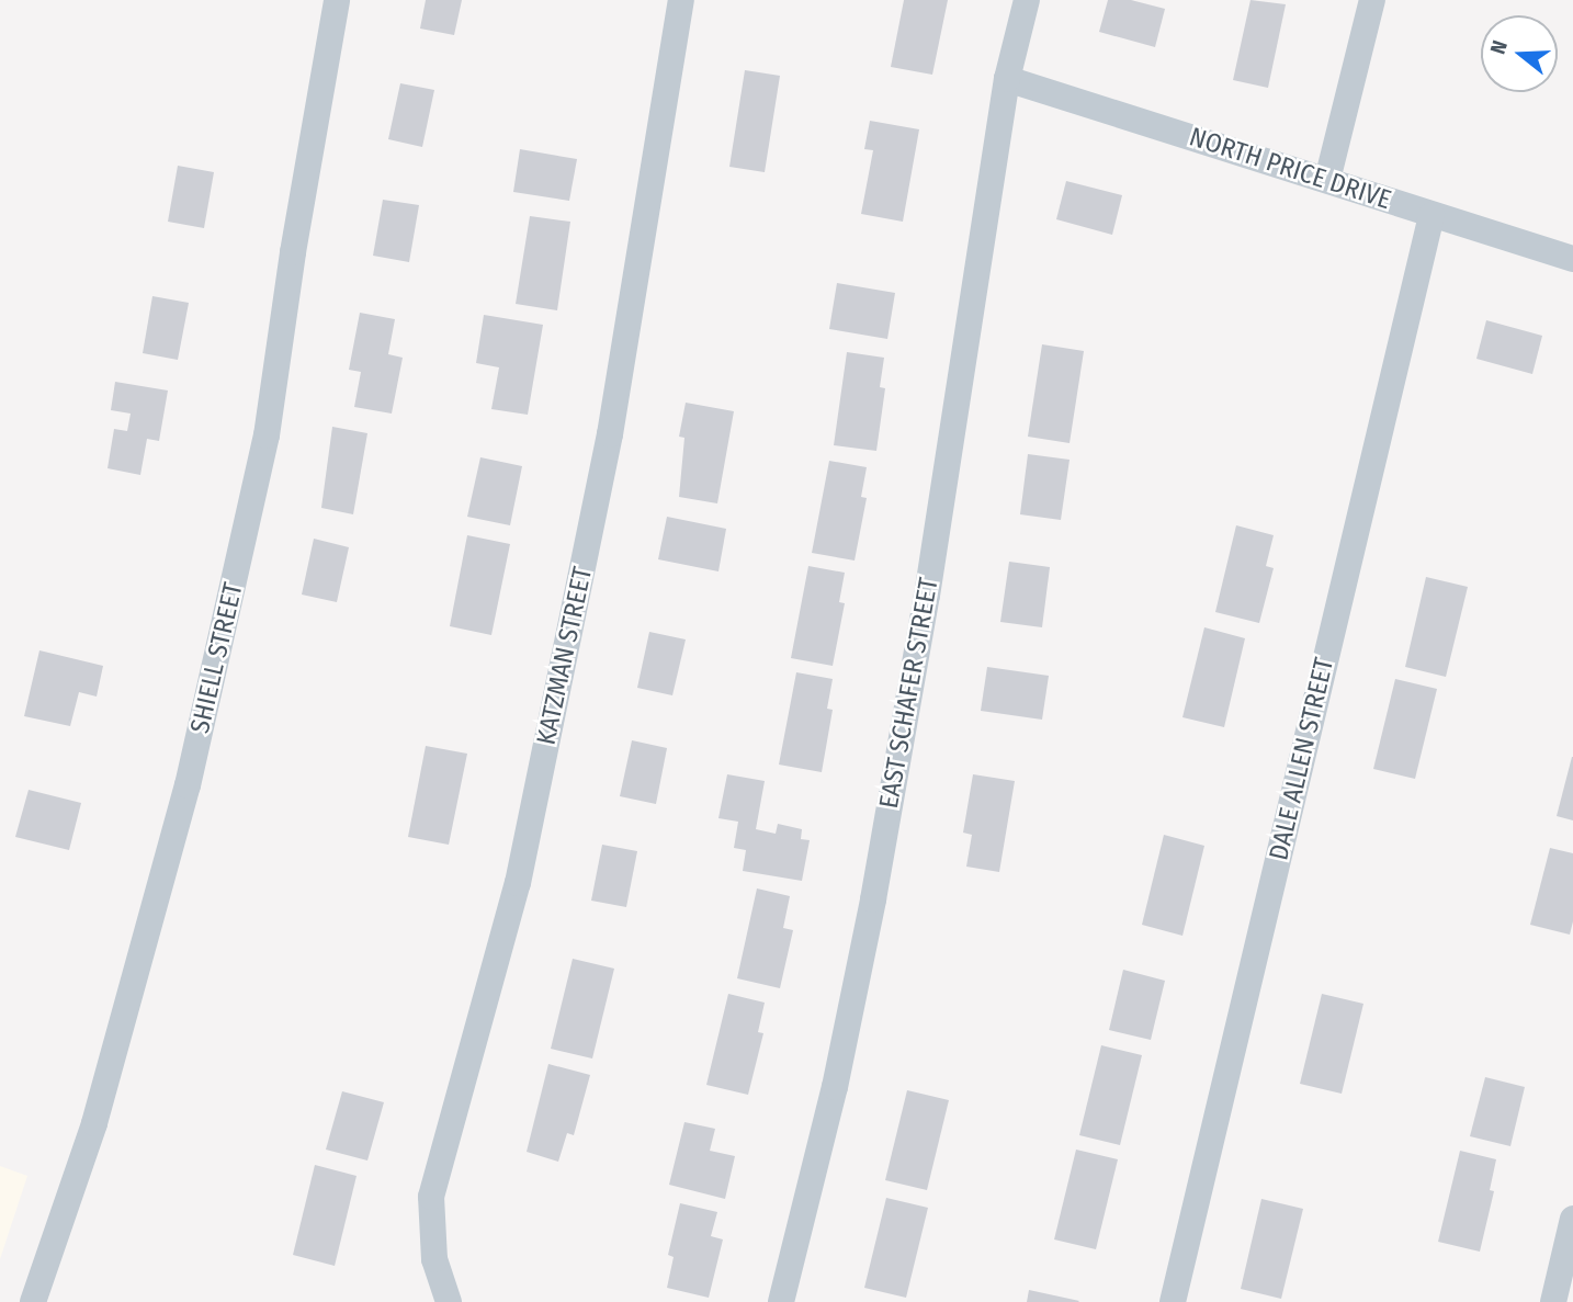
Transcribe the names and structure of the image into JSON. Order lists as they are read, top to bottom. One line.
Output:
{"streets":{"street":["NORTH PRICE DRIVE","KATZMAN STREET","SHIELL STREET","EAST SCHAFER STREET","DALE ALLEN STREET"]},"crossings":[["NORTH PRICE DRIVE","EAST SCHAFER STREET"],["NORTH PRICE DRIVE","DALE ALLEN STREET"]],"north":"left"}
